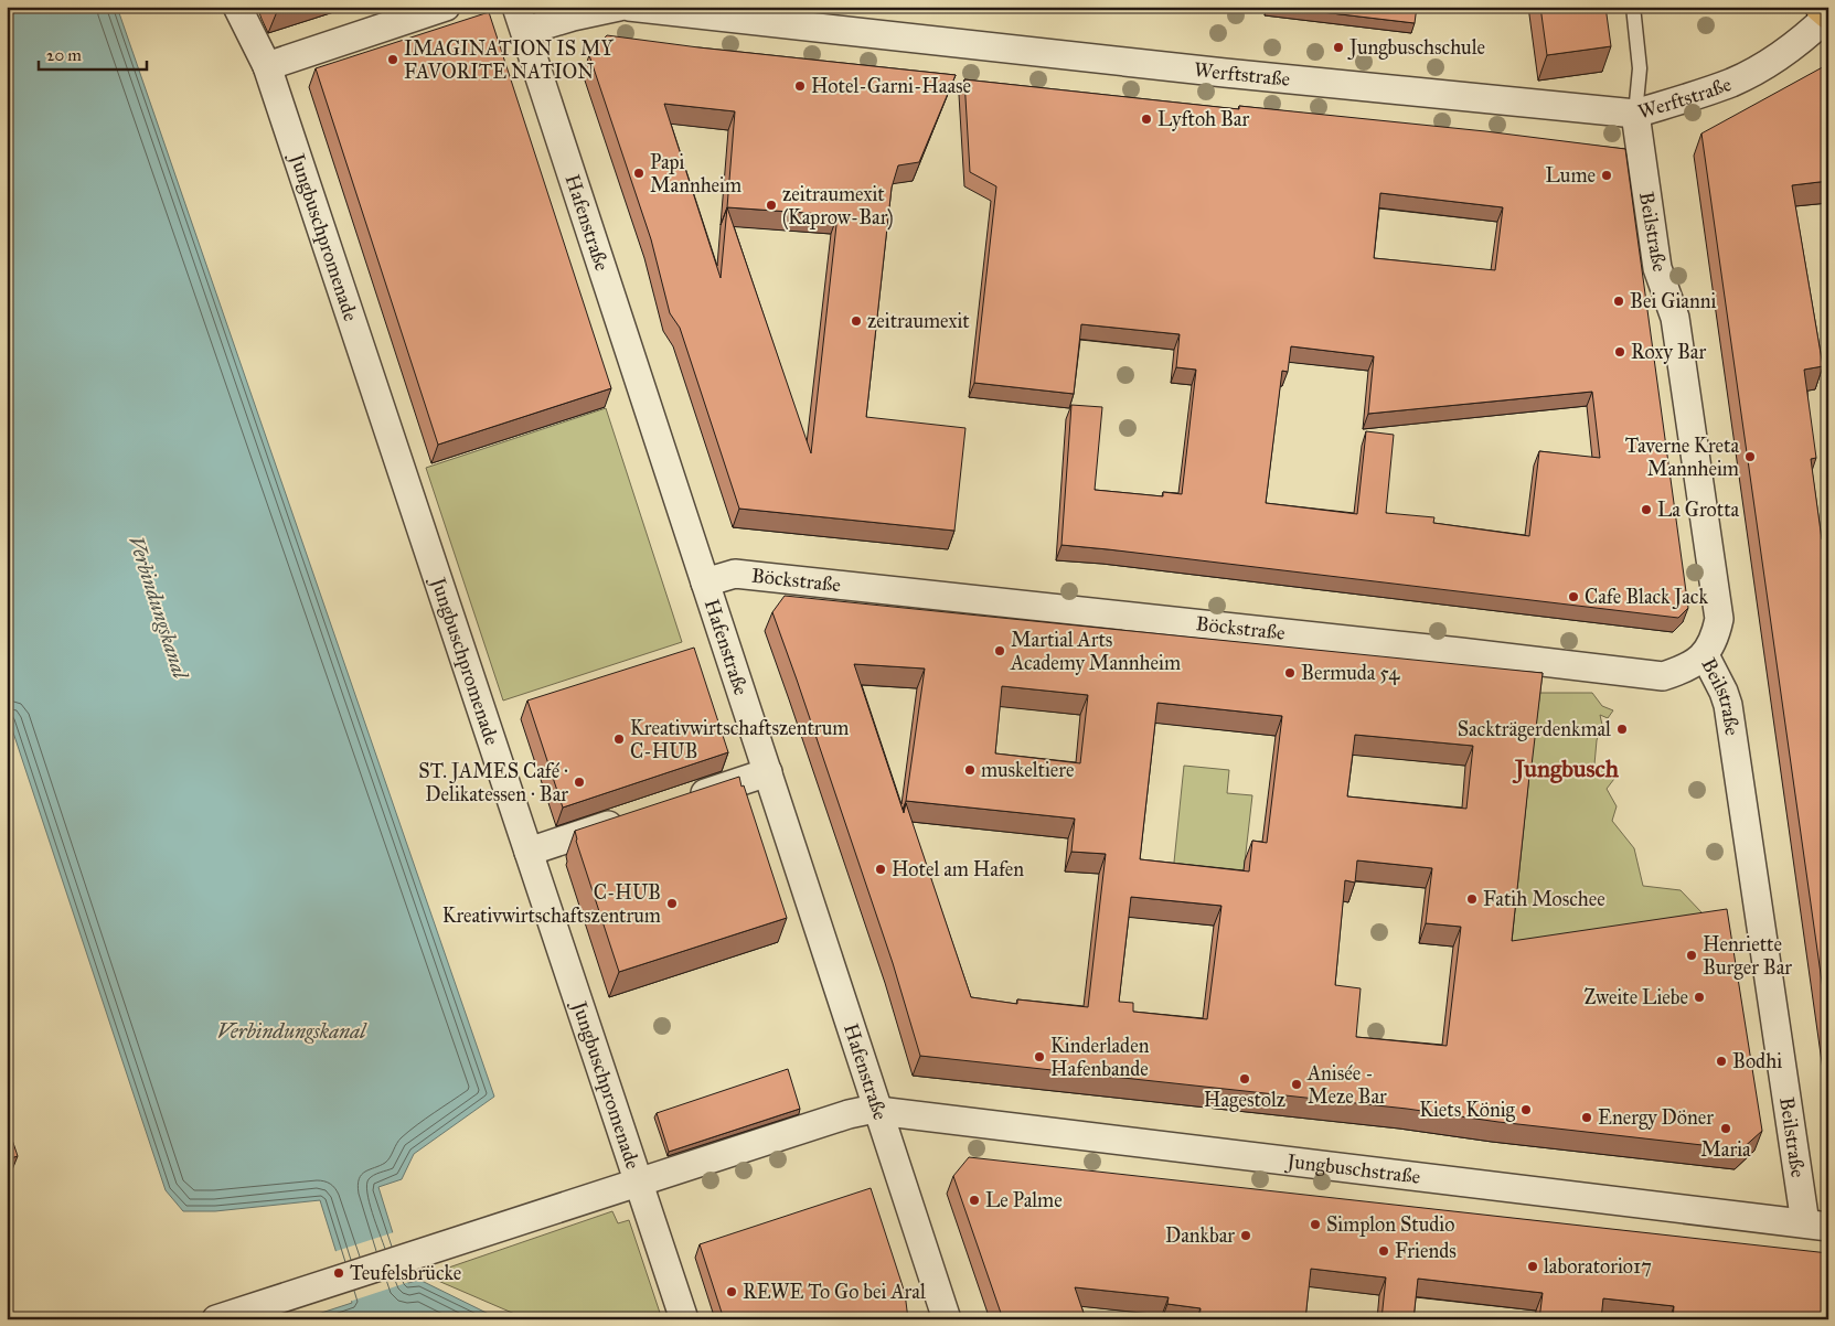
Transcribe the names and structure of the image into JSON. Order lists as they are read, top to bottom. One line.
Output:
{"streets":{"street":["Werftstraße","Hafenstraße","Beilstraße","Jungbuschpromenade","Böckstraße","Jungbuschstraße"]},"crossings":[["Werftstraße","Beilstraße"],["Hafenstraße","Böckstraße"],["Hafenstraße","Jungbuschstraße"],["Beilstraße","Böckstraße"],["Beilstraße","Jungbuschstraße"],["Jungbuschpromenade","Jungbuschstraße"]],"districts":["Jungbusch"],"water":["Verbindungskanal"],"places":["Jungbuschschule","IMAGINATION IS MY FAVORITE NATION","Hotel-Garni-Haase","Lyftoh Bar","Papi Mannheim","Lume","zeitraumexit (Kaprow-Bar)","Bei Gianni","zeitraumexit","Roxy Bar","Taverne Kreta Mannheim","La Grotta","Cafe Black Jack","Martial Arts Academy Mannheim","Bermuda 54","Sackträgerdenkmal","Kreativwirtschaftszentrum C-HUB","muskeltiere","ST. JAMES Café · Delikatessen · Bar","Hotel am Hafen","Fatih Moschee","C-HUB Kreativwirtschaftszentrum","Henriette Burger Bar","Zweite Liebe","Kinderladen Hafenbande","Bodhi","Hagestolz","Anisée - Meze Bar","Kiets König","Energy Döner","Maria","Le Palme","Simplon Studio","Dankbar","Friends","laboratorio17","Teufelsbrücke","REWE To Go bei Aral"],"scale_bar":"20 m"}
